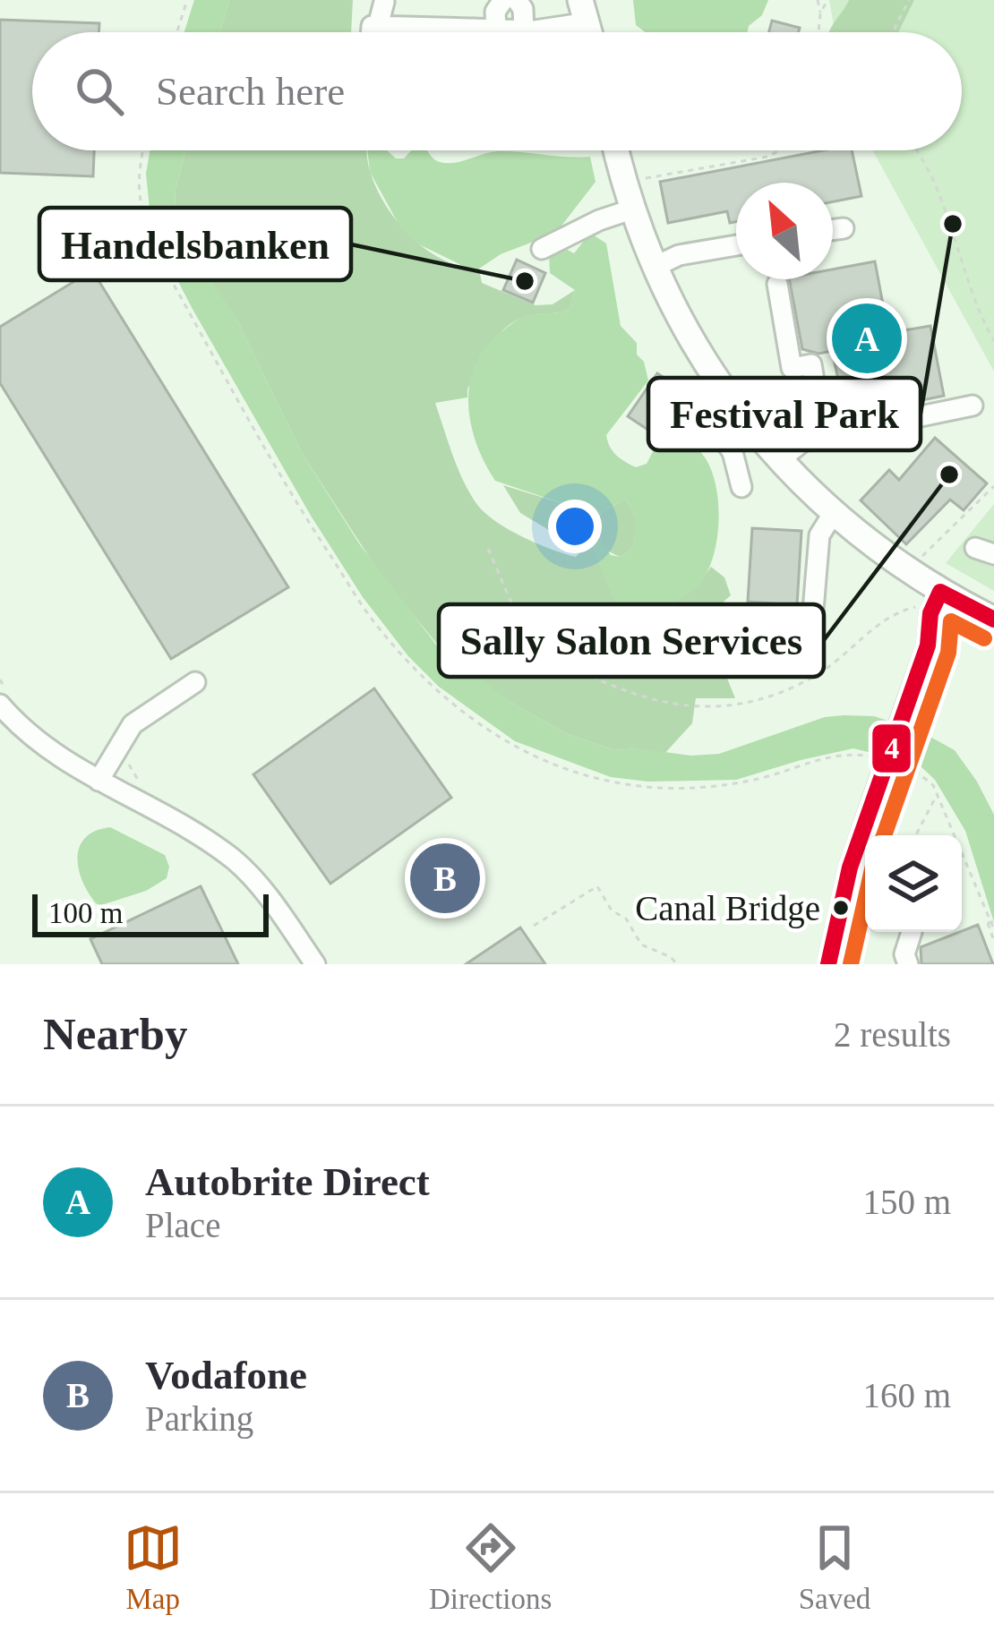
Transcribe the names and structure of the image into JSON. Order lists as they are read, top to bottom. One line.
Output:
{"places":["Festival Park","Handelsbanken","Sally Salon Services","Canal Bridge"],"lines":["transit line 4"],"scale_bar":"100 m","north":"top left","page":{"search":"Search here","pins":["A","B"],"scale":"100 m","heading":["Nearby","2 results"],"list":[{"mark":"A","name":"Autobrite Direct","note":"Place","value":"150 m"},{"mark":"B","name":"Vodafone","note":"Parking","value":"160 m"}],"nav":["Map","Directions","Saved"]}}
